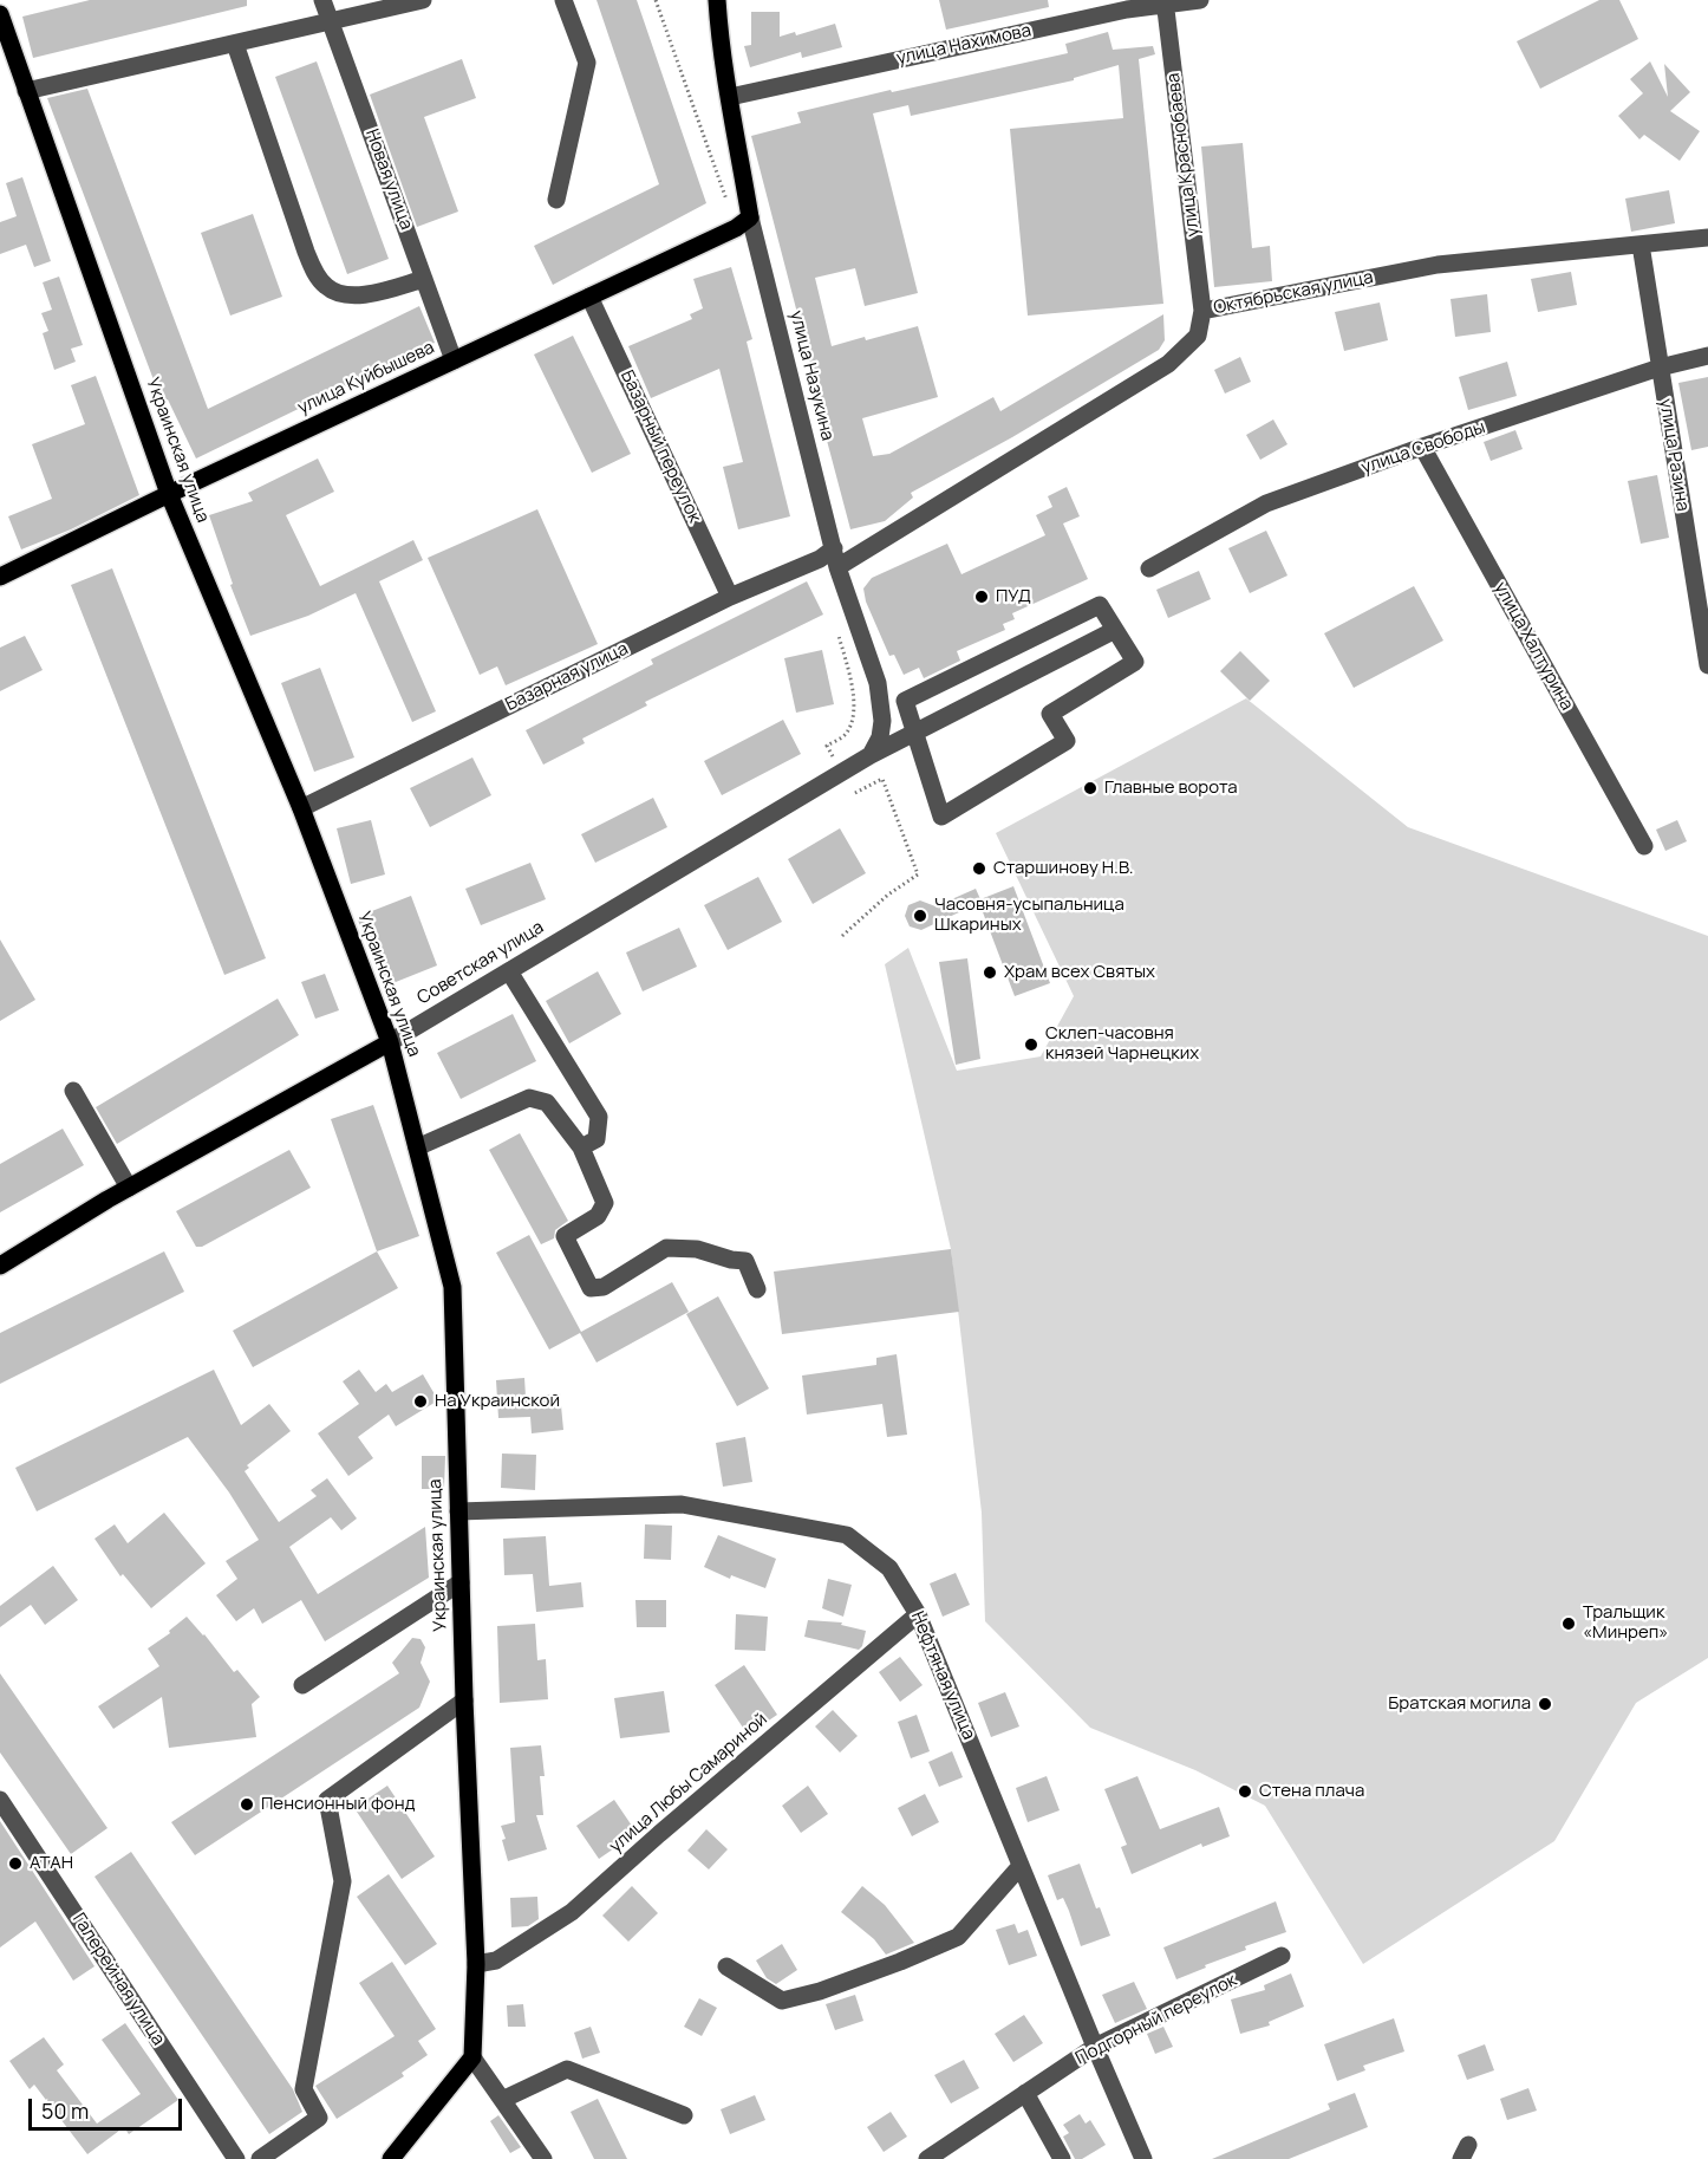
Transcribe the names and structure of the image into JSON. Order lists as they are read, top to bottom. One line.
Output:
{"streets":{"main road":["улица Назукина","улица Куйбышева","Украинская улица","Советская улица"],"street":["улица Нахимова","улица Краснобаева","Новая улица","Октябрьская улица","Базарный переулок","улица Свободы","улица Разина","улица Халтурина","Базарная улица","Нефтяная улица","улица Любы Самариной","Галерейная улица","Подгорный переулок"]},"crossings":[["улица Нахимова","улица Краснобаева"],["улица Нахимова","улица Назукина"],["улица Краснобаева","Октябрьская улица"],["Новая улица","улица Куйбышева"],["Октябрьская улица","улица Назукина"],["Октябрьская улица","улица Разина"],["улица Назукина","улица Куйбышева"],["улица Назукина","Базарная улица"],["улица Назукина","Советская улица"],["улица Куйбышева","Базарный переулок"],["улица Куйбышева","Украинская улица"],["Базарный переулок","Базарная улица"],["улица Свободы","улица Разина"],["улица Свободы","улица Халтурина"],["Украинская улица","Базарная улица"],["Украинская улица","Советская улица"],["Украинская улица","Нефтяная улица"],["Украинская улица","улица Любы Самариной"],["Нефтяная улица","улица Любы Самариной"],["Нефтяная улица","Подгорный переулок"]],"places":["ПУД","Главные ворота","Старшинову Н.В.","Часовня-усыпальница Шкариных","Храм всех Святых","Склеп-часовня князей Чарнецких","На Украинской","Тральщик «Минреп»","Братская могила","Стена плача","Пенсионный фонд","АТАН"],"scale_bar":"50 m"}
